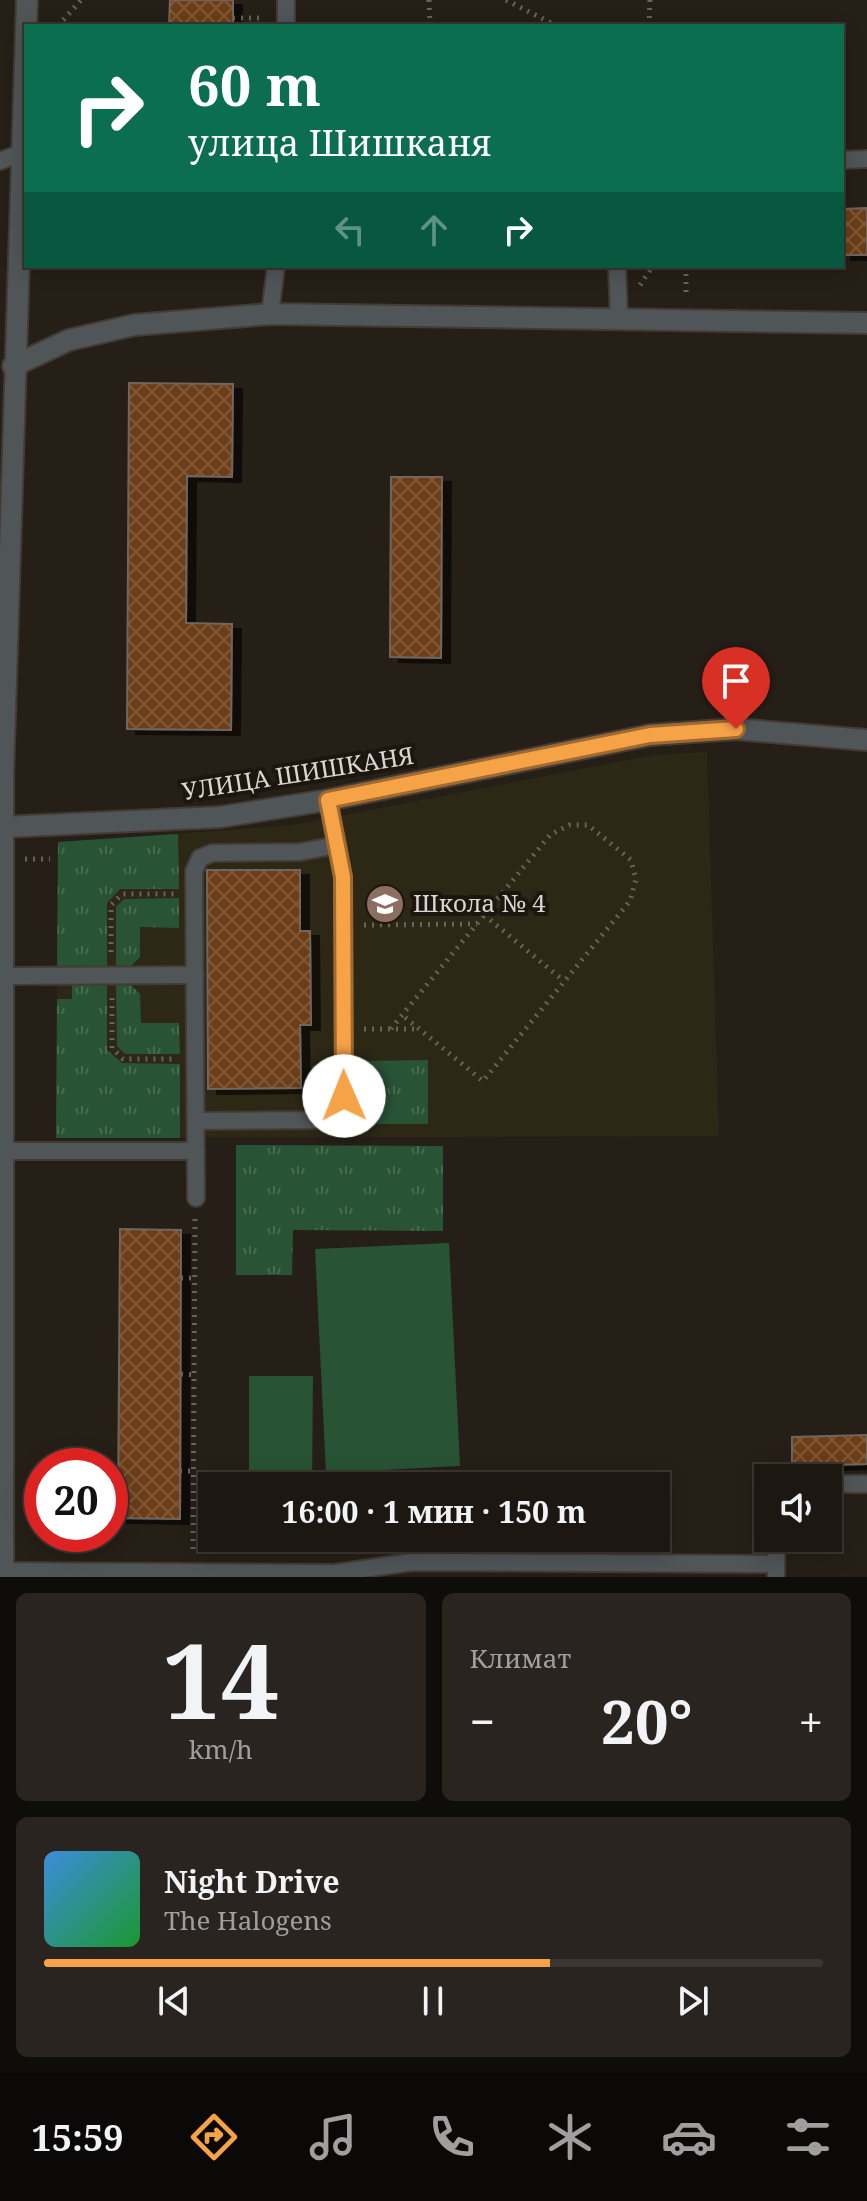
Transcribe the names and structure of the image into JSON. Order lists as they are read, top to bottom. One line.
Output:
{"streets":{"street":["УЛИЦА ШИШКАНЯ"]},"places":{"school or university":["Школа № 4"]},"page":{"turn":["60 m","улица Шишканя"],"limit":"20","trip":"16:00 · 1 мин · 150 m","tile":[["14","km/h"],"Климат"],"heat":["−","20°","+"],"song":["Night Drive","The Halogens"],"tabs":"15:59"}}
